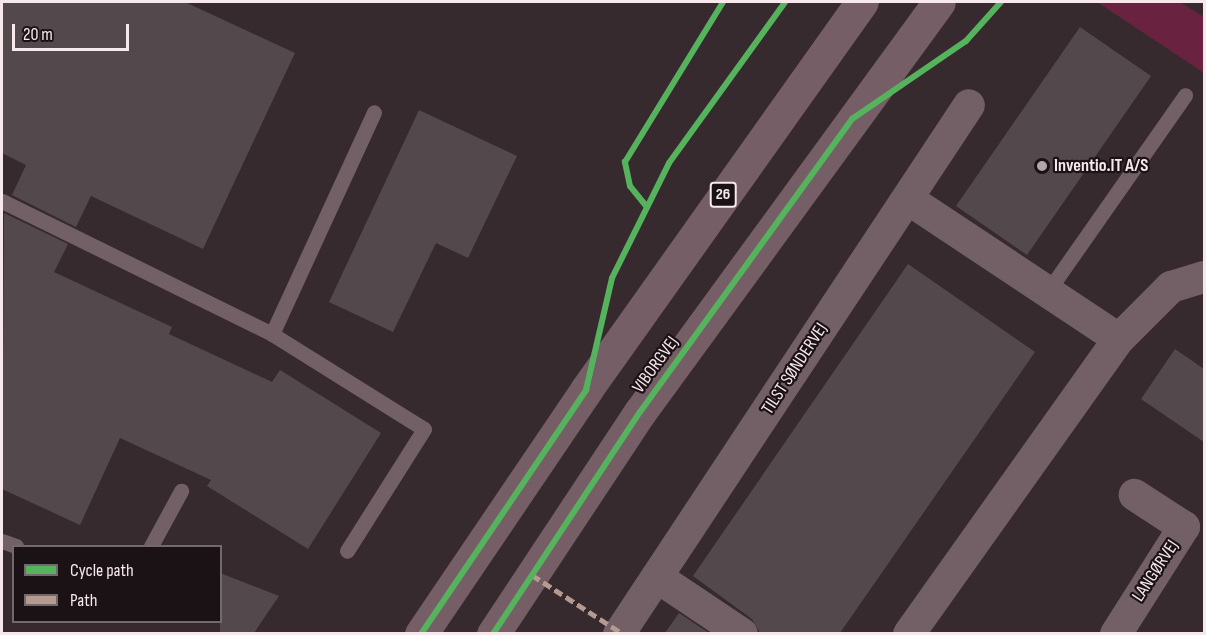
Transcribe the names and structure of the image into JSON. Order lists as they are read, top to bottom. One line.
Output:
{"streets":{"main road":["26","VIBORGVEJ"],"street":["TILST SØNDERVEJ","LANGØRVEJ"]},"places":["Inventio.IT A/S"],"legend":["Cycle path","Path"],"scale_bar":"20 m"}
